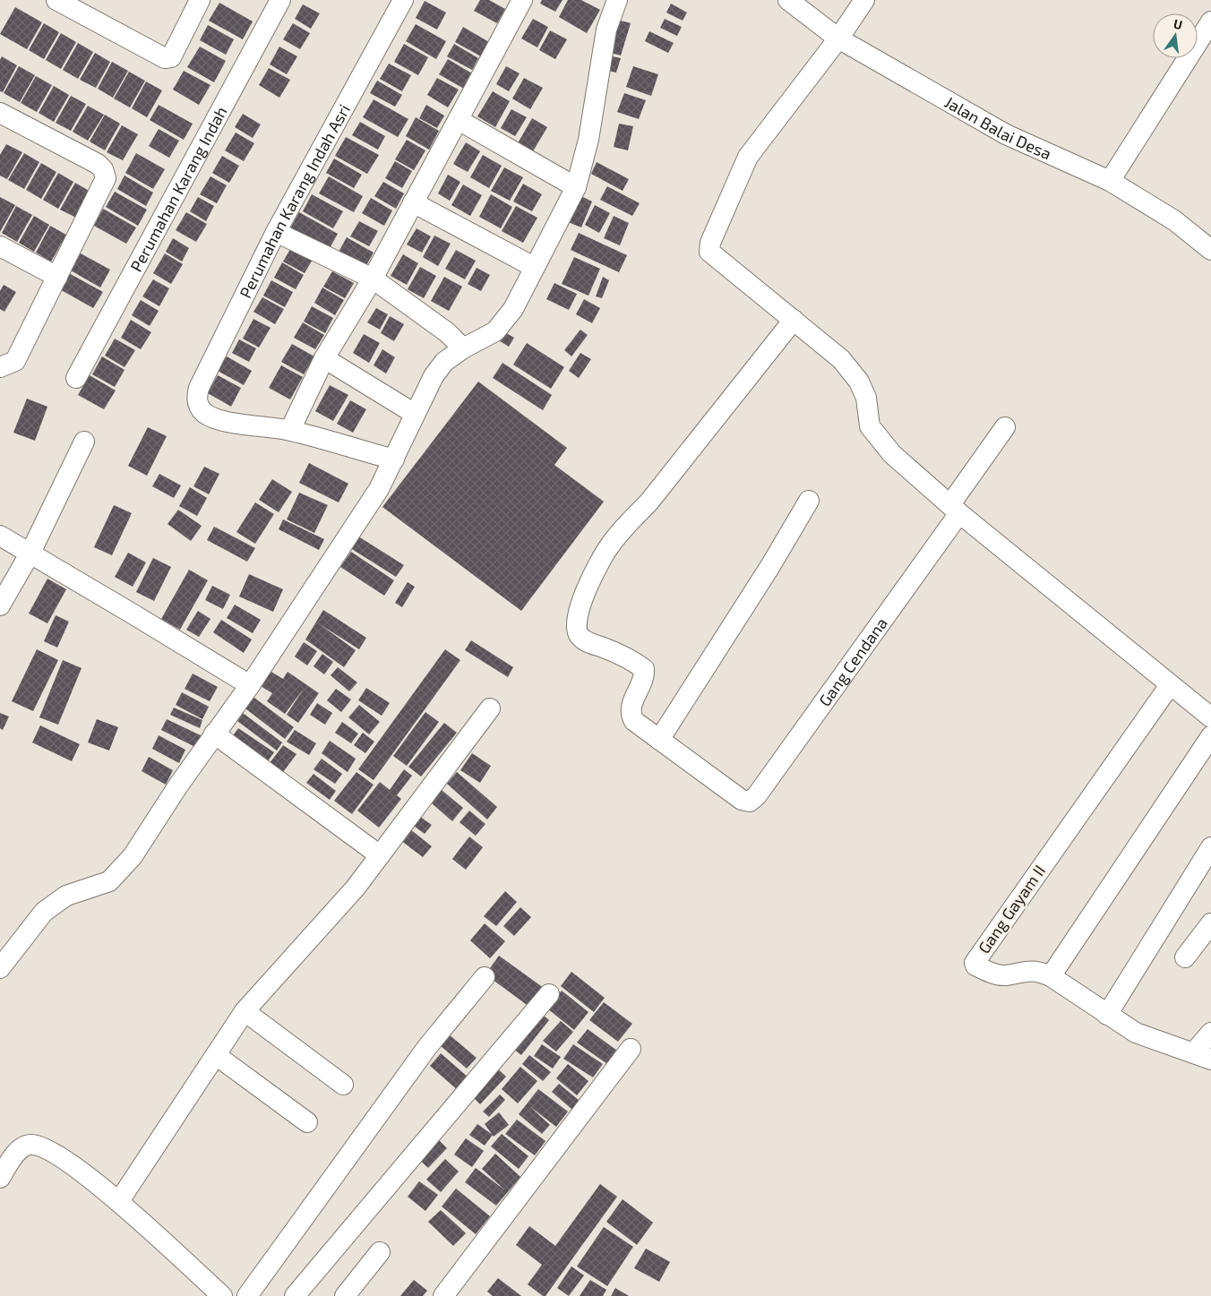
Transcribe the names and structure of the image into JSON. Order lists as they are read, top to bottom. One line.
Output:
{"streets":{"street":["Jalan Balai Desa","Perumahan Karang Indah","Perumahan Karang Indah Asri","Gang Cendana","Gang Gayam II"]},"north":"top"}
